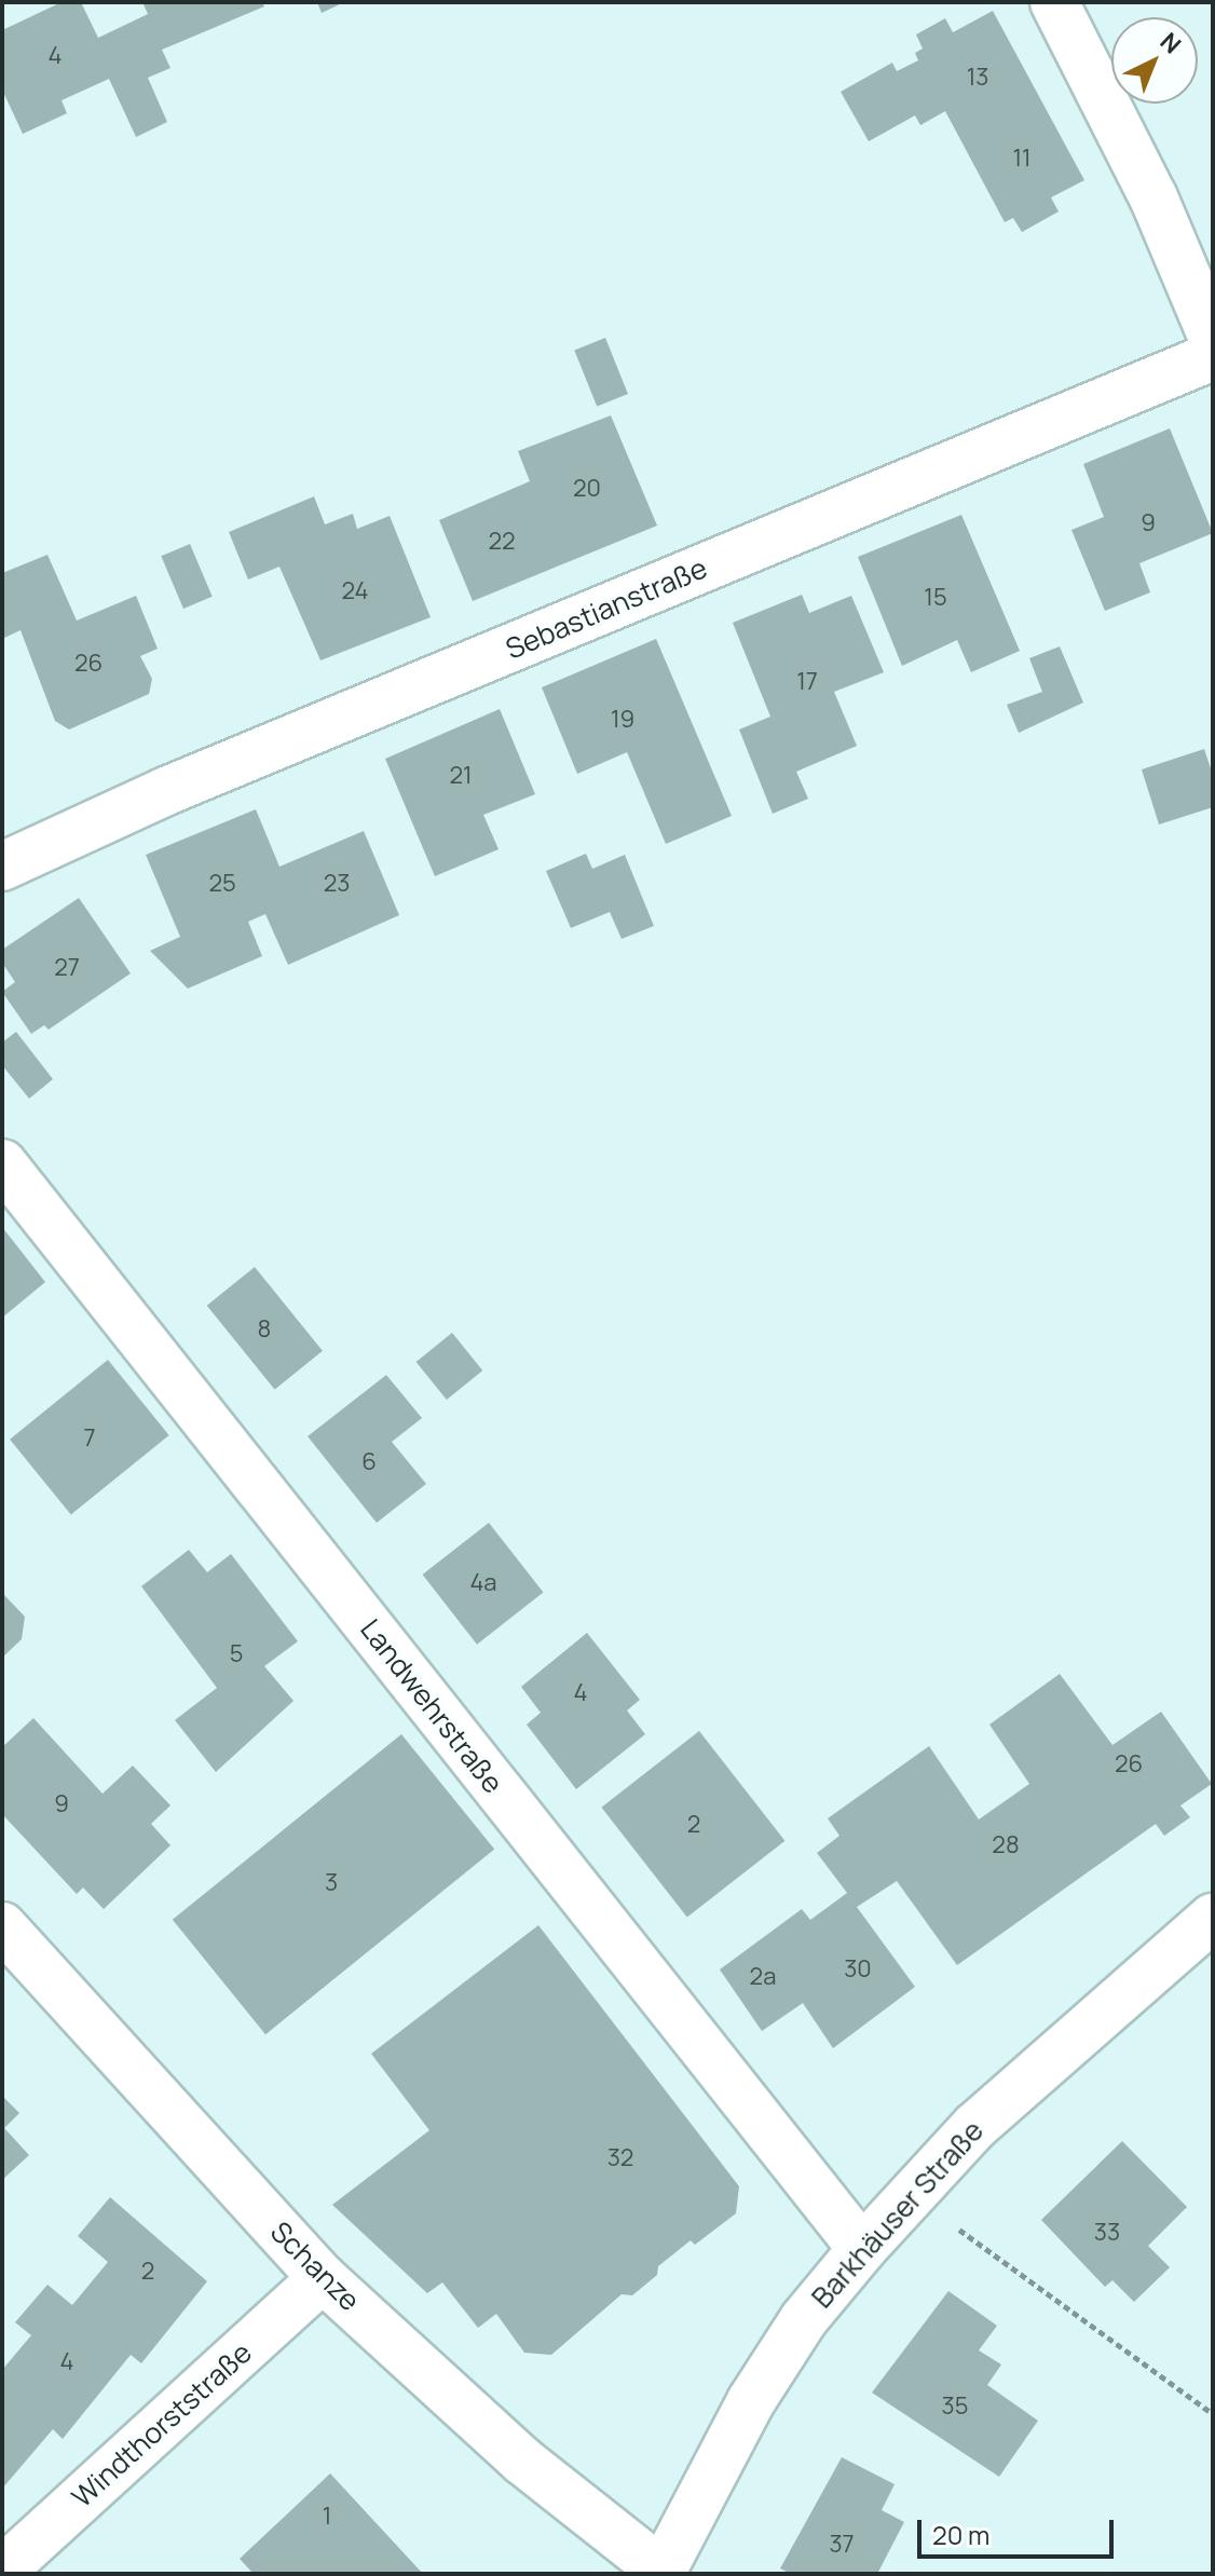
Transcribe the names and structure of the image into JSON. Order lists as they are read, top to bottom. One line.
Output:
{"streets":{"street":["Sebastianstraße","Landwehrstraße","Barkhäuser Straße","Schanze","Windthorststraße"]},"crossings":[["Landwehrstraße","Barkhäuser Straße"],["Barkhäuser Straße","Schanze"],["Schanze","Windthorststraße"]],"house_numbers":["4","13","11","20","9","22","24","15","26","17","19","21","25","23","27","8","7","6","4a","5","4","26","9","2","28","3","30","2a","32","33","2","4","35","1","37"],"scale_bar":"20 m","north":"top right"}
